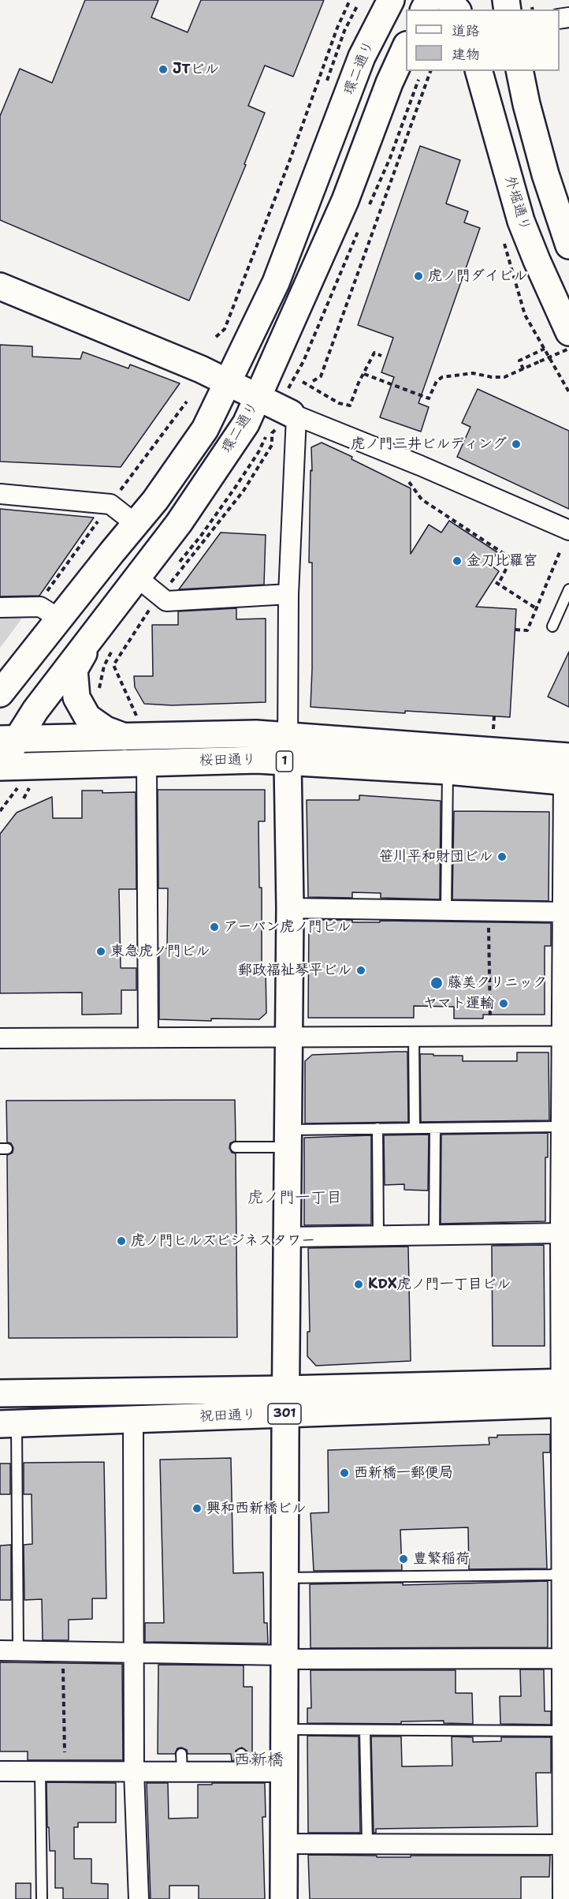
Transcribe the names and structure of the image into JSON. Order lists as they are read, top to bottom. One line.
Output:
{"streets":{"main road":["環二通り","外堀通り","桜田通り","1","301","祝田通り"]},"crossings":[["環二通り","桜田通り"]],"districts":["虎ノ門一丁目","西新橋"],"places":["JTビル","虎ノ門ダイビル","虎ノ門三井ビルディング","金刀比羅宮","笹川平和財団ビル","アーバン虎ノ門ビル","東急虎ノ門ビル","郵政福祉琴平ビル","藤美クリニック","ヤマト運輸","虎ノ門ヒルズビジネスタワー","KDX虎ノ門一丁目ビル","西新橋一郵便局","興和西新橋ビル","豊繁稲荷"],"legend":["道路","建物"]}
